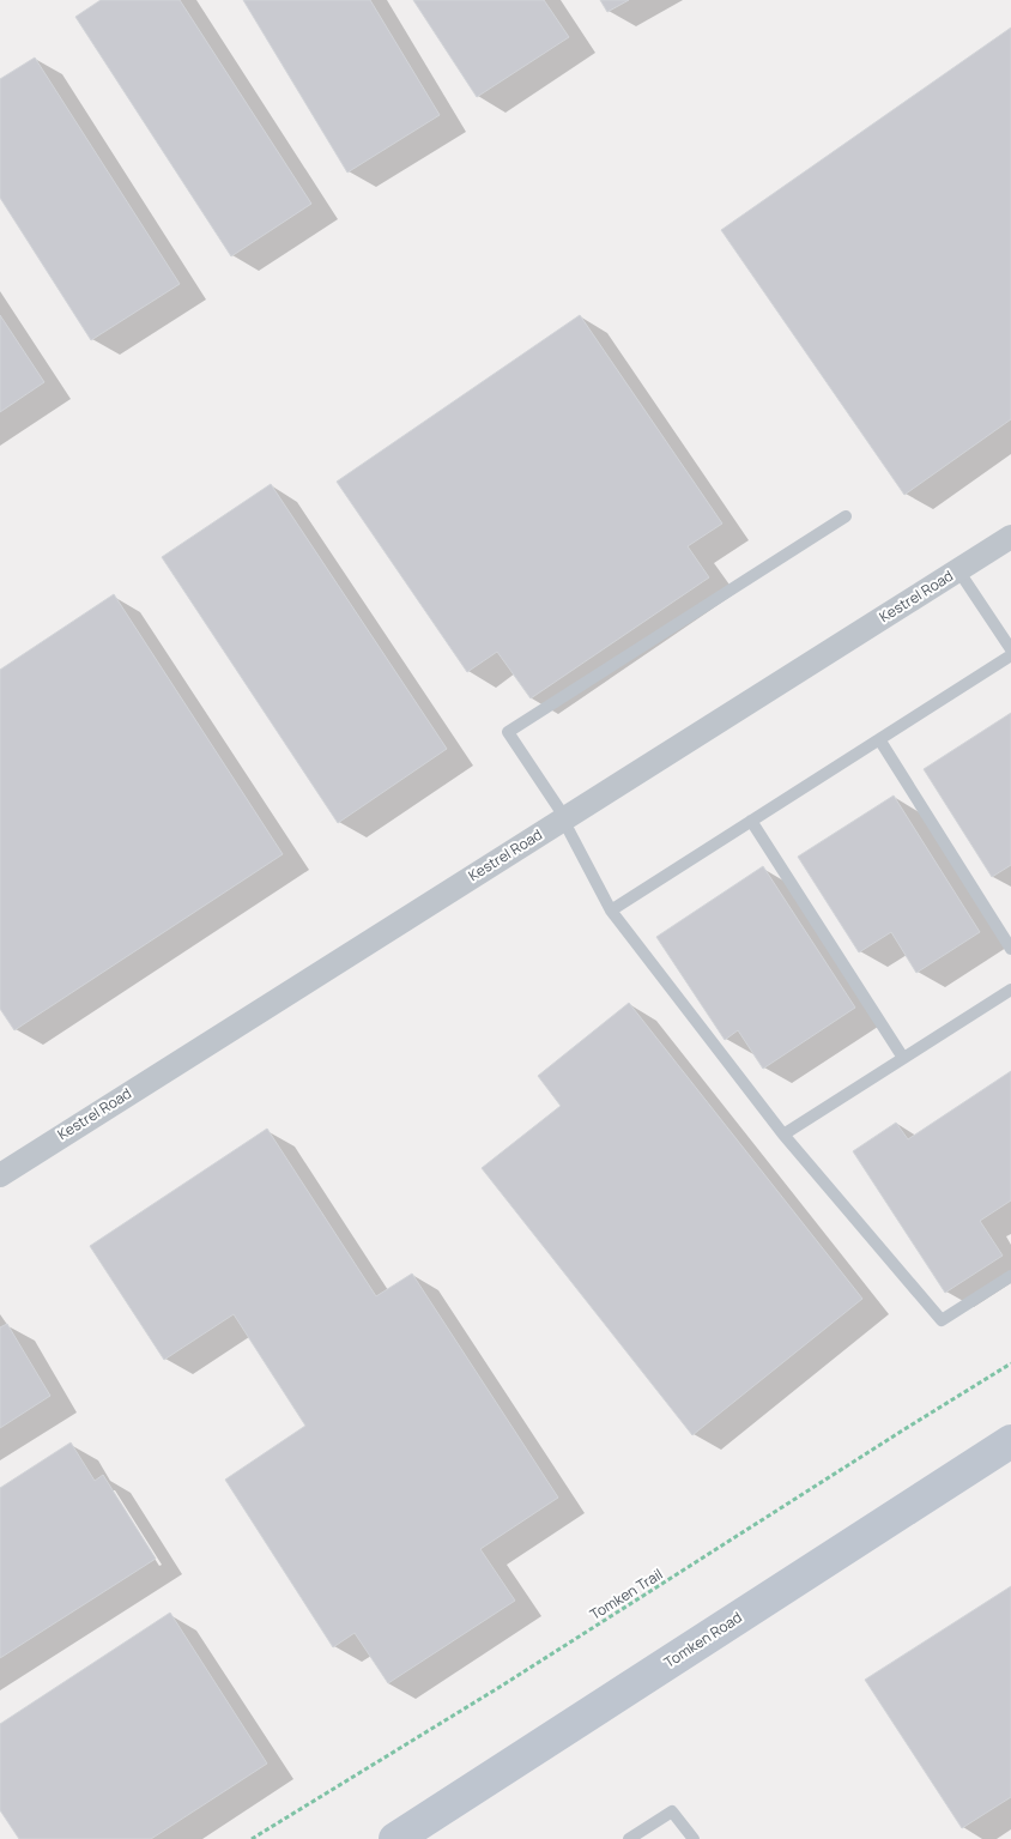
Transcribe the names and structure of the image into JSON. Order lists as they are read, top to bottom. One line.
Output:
{"streets":{"main road":["Tomken Road"],"street":["Kestrel Road"],"path":["Tomken Trail"]}}
